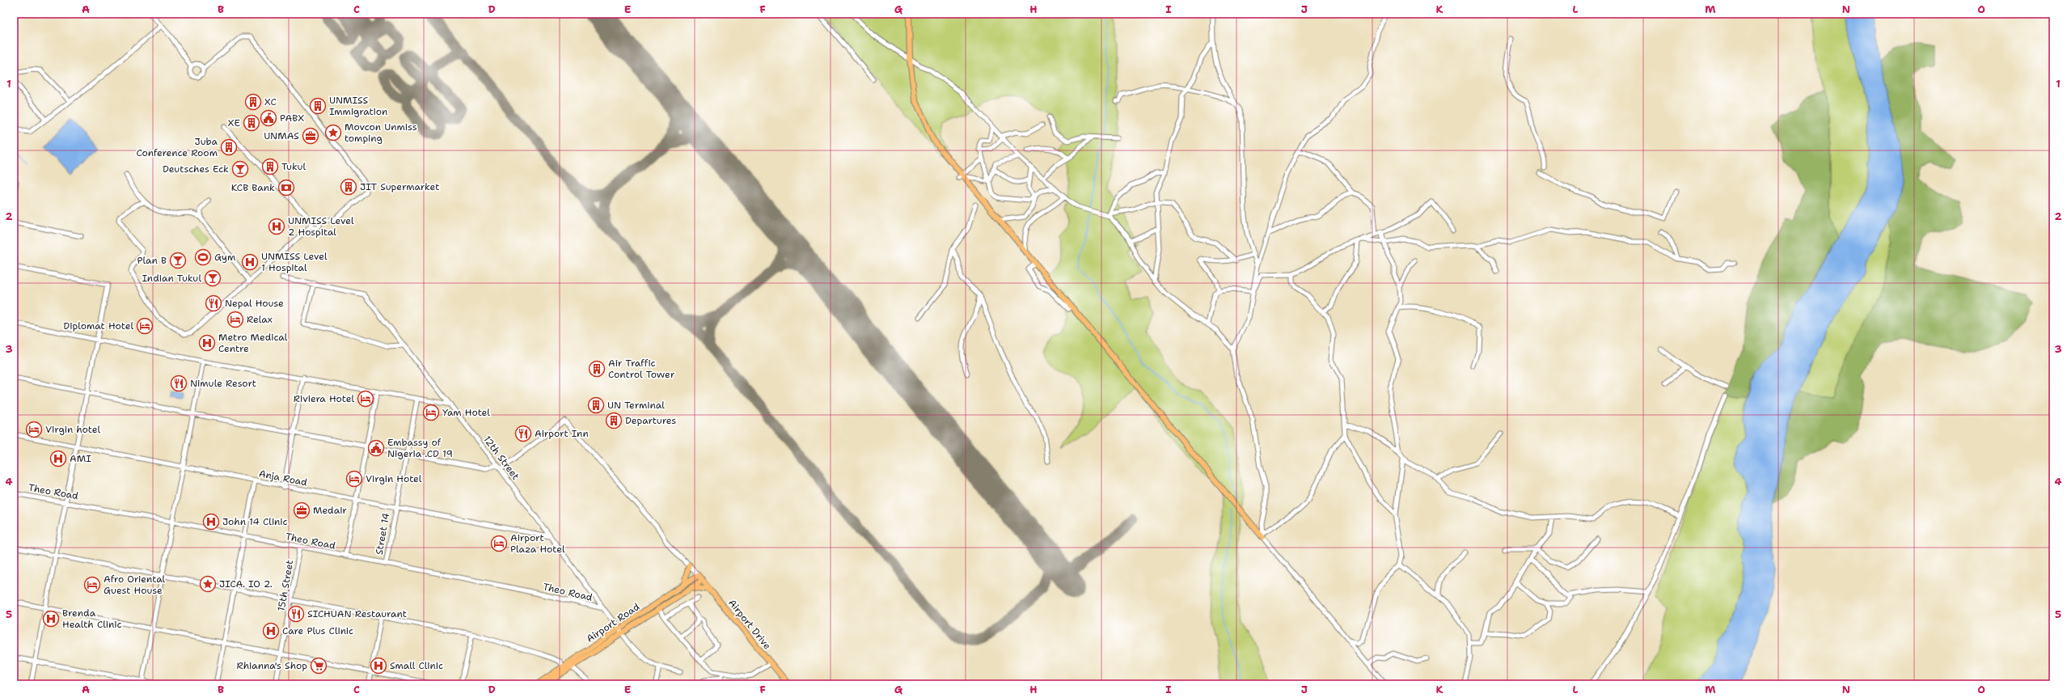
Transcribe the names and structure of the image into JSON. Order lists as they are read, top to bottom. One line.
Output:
{"streets":{"main road":["Airport Road","Airport Drive"],"street":["12th Street","Anja Road","Theo Road","Street 14","15th Street"]},"crossings":[["12th Street","Anja Road"],["12th Street","Theo Road"],["12th Street","Airport Road"],["Anja Road","Street 14"],["Theo Road","Street 14"],["Theo Road","15th Street"],["Airport Road","Airport Drive"]],"places":{"building":["XC","UNMISS Immigration","XE","Juba Conference Room","Tukul","JIT Supermarket","Air Traffic Control Tower","UN Terminal","Departures"],"public building":["PABX","Embassy of Nigeria .CD 19"],"place":["Movcon Unmiss tomping","JICA. IO 2."],"office":["UNMAS","Medair"],"bar":["Deutsches Eck","Plan B","Indian Tukul"],"bank":["KCB Bank"],"hospital":["UNMISS Level 2 Hospital","UNMISS Level 1 Hospital","Metro Medical Centre","AMI","John 14 Clinic","Brenda Health Clinic","Care Plus Clinic","Small Clinic"],"sports":["Gym"],"restaurant":["Nepal House","Nimule Resort","Airport Inn","SICHUAN Restaurant"],"hotel":["Relax","Diplomat Hotel","Riviera Hotel","Yam Hotel","Virgin hotel","Virgin Hotel","Airport Plaza Hotel","Afro Oriental Guest House"],"supermarket":["Rhianna's Shop"]},"grid":{"columns":["A","B","C","D","E","F","G","H","I","J","K","L","M","N","O"],"rows":["1","2","3","4","5"]}}
